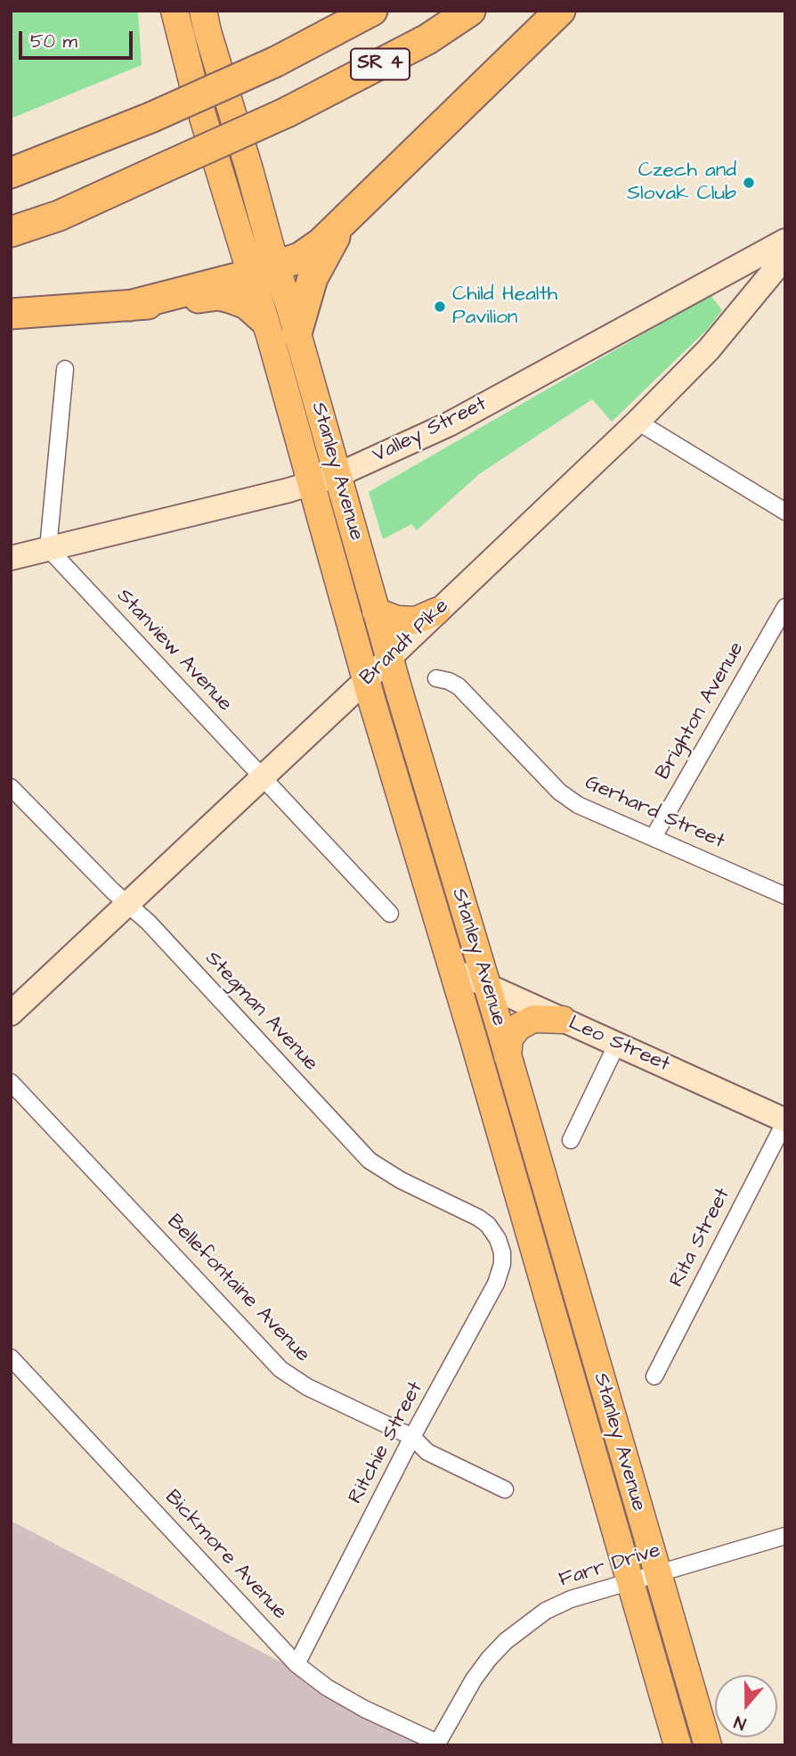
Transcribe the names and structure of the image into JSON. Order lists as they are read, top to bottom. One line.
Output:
{"streets":{"highway":["SR 4"],"main road":["Stanley Avenue"],"street":["Valley Street","Brandt Pike","Stanview Avenue","Brighton Avenue","Gerhard Street","Stegman Avenue","Leo Street","Rita Street","Bellefontaine Avenue","Ritchie Street","Bickmore Avenue","Farr Drive"]},"crossings":[["Valley Street","Stanley Avenue"],["Valley Street","Stanview Avenue"],["Stanley Avenue","Brandt Pike"],["Stanley Avenue","Leo Street"],["Stanley Avenue","Farr Drive"],["Brandt Pike","Stanview Avenue"],["Brandt Pike","Stegman Avenue"],["Brighton Avenue","Gerhard Street"],["Stegman Avenue","Ritchie Street"],["Leo Street","Rita Street"],["Bellefontaine Avenue","Ritchie Street"],["Ritchie Street","Bickmore Avenue"],["Bickmore Avenue","Farr Drive"]],"places":["Czech and Slovak Club","Child Health Pavilion"],"scale_bar":"50 m","north":"bottom"}
